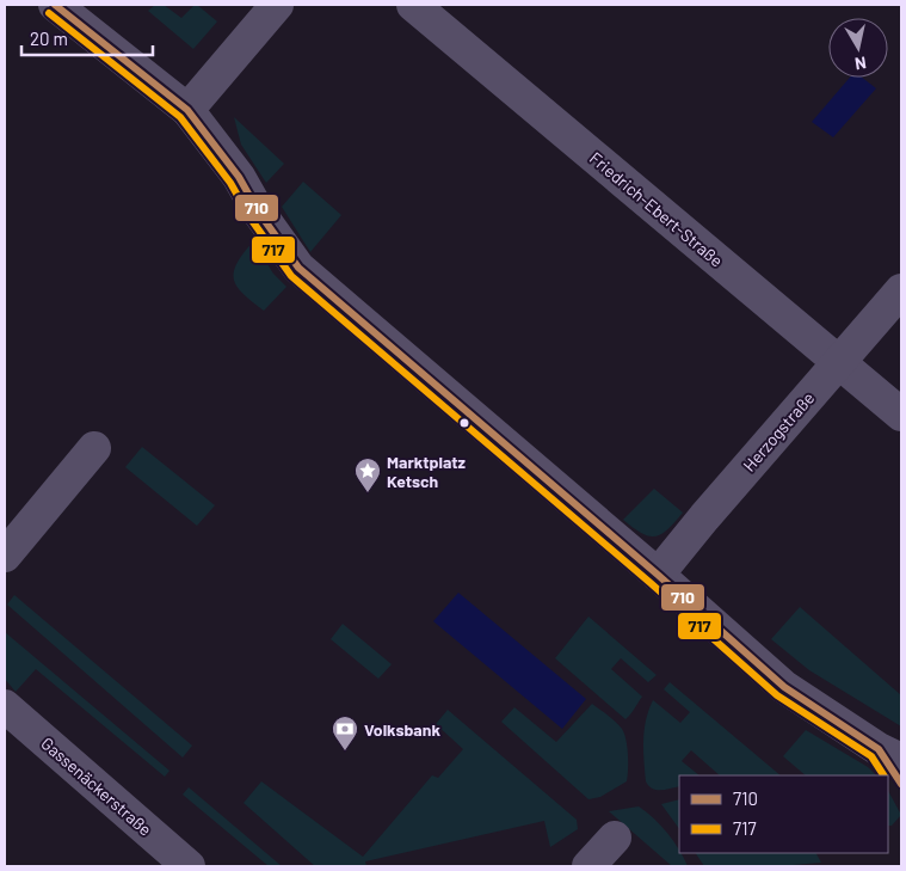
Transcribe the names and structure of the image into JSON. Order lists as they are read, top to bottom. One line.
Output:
{"streets":{"street":["Friedrich-Ebert-Straße","Herzogstraße","Gassenäckerstraße"]},"crossings":[["Friedrich-Ebert-Straße","Herzogstraße"]],"places":{"place":["Marktplatz Ketsch"],"bank":["Volksbank"]},"lines":["transit line 710","transit line 717"],"legend":["710","717"],"scale_bar":"20 m","north":"bottom"}
